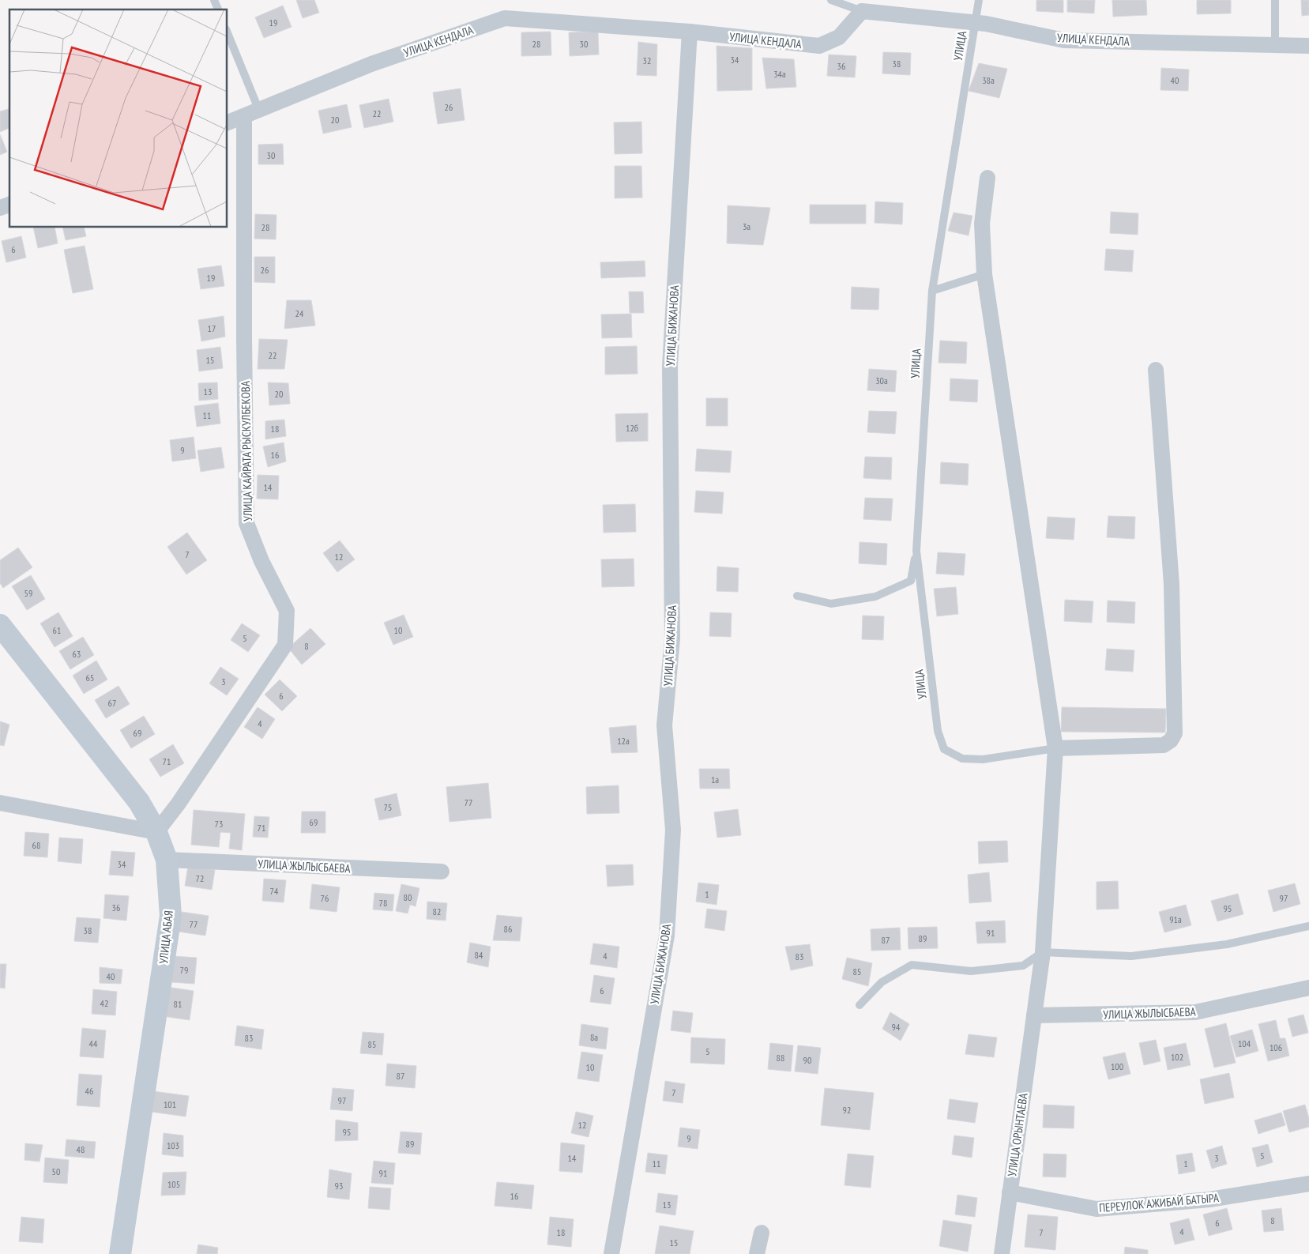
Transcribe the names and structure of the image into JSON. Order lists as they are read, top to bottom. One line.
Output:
{"streets":{"street":["УЛИЦА КЕНДАЛА","УЛИЦА БИЖАНОВА","УЛИЦА КАЙРАТА РЫСКУЛБЕКОВА","УЛИЦА ЖЫЛЫСБАЕВА","УЛИЦА АБАЯ","УЛИЦА ОРЫНТАЕВА","ПЕРЕУЛОК АЖИБАЙ БАТЫРА"],"lane":["УЛИЦА"]},"crossings":[["УЛИЦА КЕНДАЛА","УЛИЦА"],["УЛИЦА КЕНДАЛА","УЛИЦА БИЖАНОВА"],["УЛИЦА КЕНДАЛА","УЛИЦА КАЙРАТА РЫСКУЛБЕКОВА"],["УЛИЦА","УЛИЦА ОРЫНТАЕВА"],["УЛИЦА КАЙРАТА РЫСКУЛБЕКОВА","УЛИЦА АБАЯ"],["УЛИЦА ЖЫЛЫСБАЕВА","УЛИЦА АБАЯ"],["УЛИЦА ЖЫЛЫСБАЕВА","УЛИЦА ОРЫНТАЕВА"],["УЛИЦА ОРЫНТАЕВА","ПЕРЕУЛОК АЖИБАЙ БАТЫРА"]],"house_numbers":["19","28","30","34","32","38","36","34а","38а","40","26","22","20","30","3а","28","6","26","19","24","17","22","15","30а","13","20","11","12б","18","9","16","14","7","12","59","61","10","5","8","63","65","3","6","67","4","69","12а","71","1а","77","75","69","73","71","68","34","72","74","1","80","76","97","78","36","95","82","91а","77","86","38","91","89","87","84","4","83","79","85","40","6","42","81","94","8а","83","44","104","85","106","5","102","88","90","100","10","87","46","7","97","101","92","12","95","9","89","103","48","5","14","3","11","1","50","91","105","93","16","13","8","6","4","18","7","15"]}
